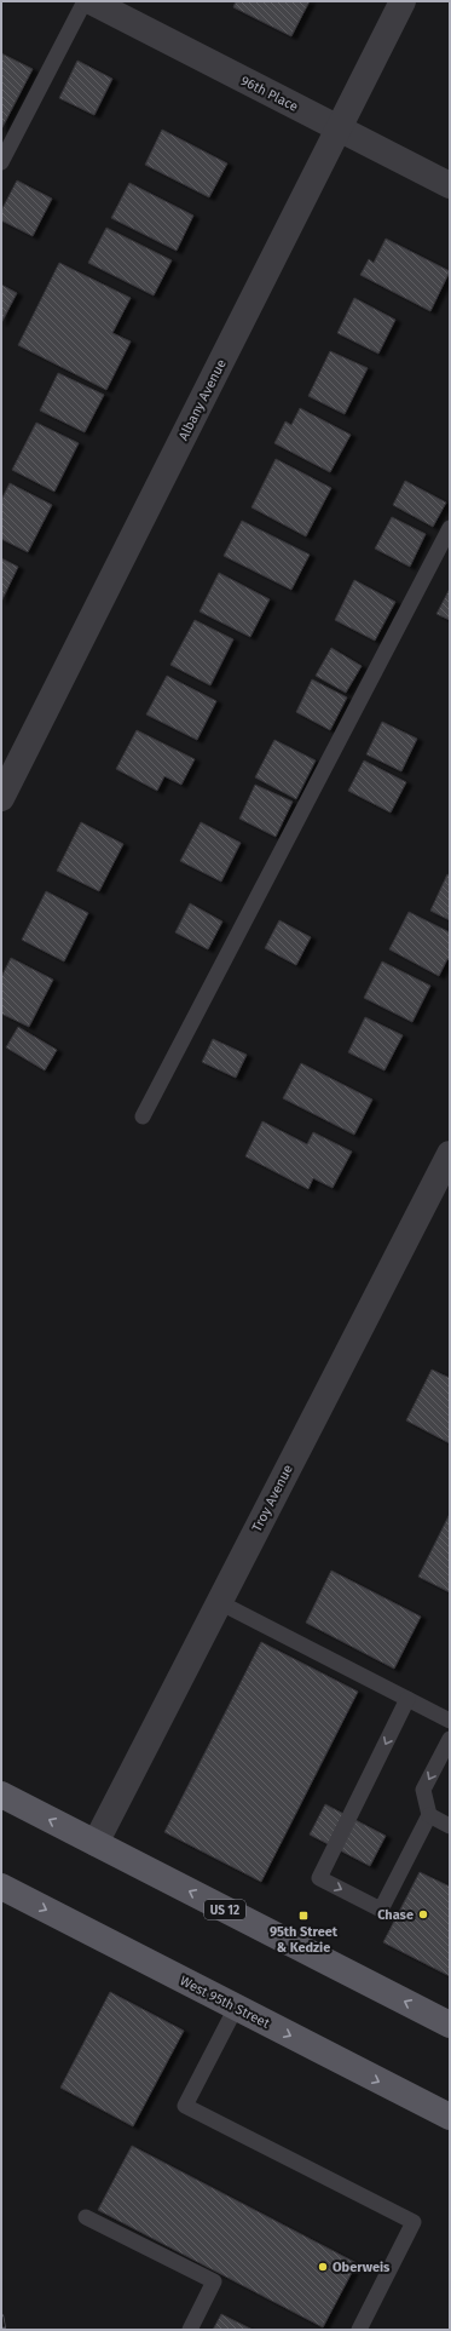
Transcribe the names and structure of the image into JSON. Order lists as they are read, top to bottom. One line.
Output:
{"streets":{"main road":["US 12","West 95th Street"],"street":["96th Place","Albany Avenue","Troy Avenue"]},"crossings":[["96th Place","Albany Avenue"],["Troy Avenue","US 12"]],"places":{"other":["Chase","Oberweis"],"transit":["95th Street & Kedzie"]}}
